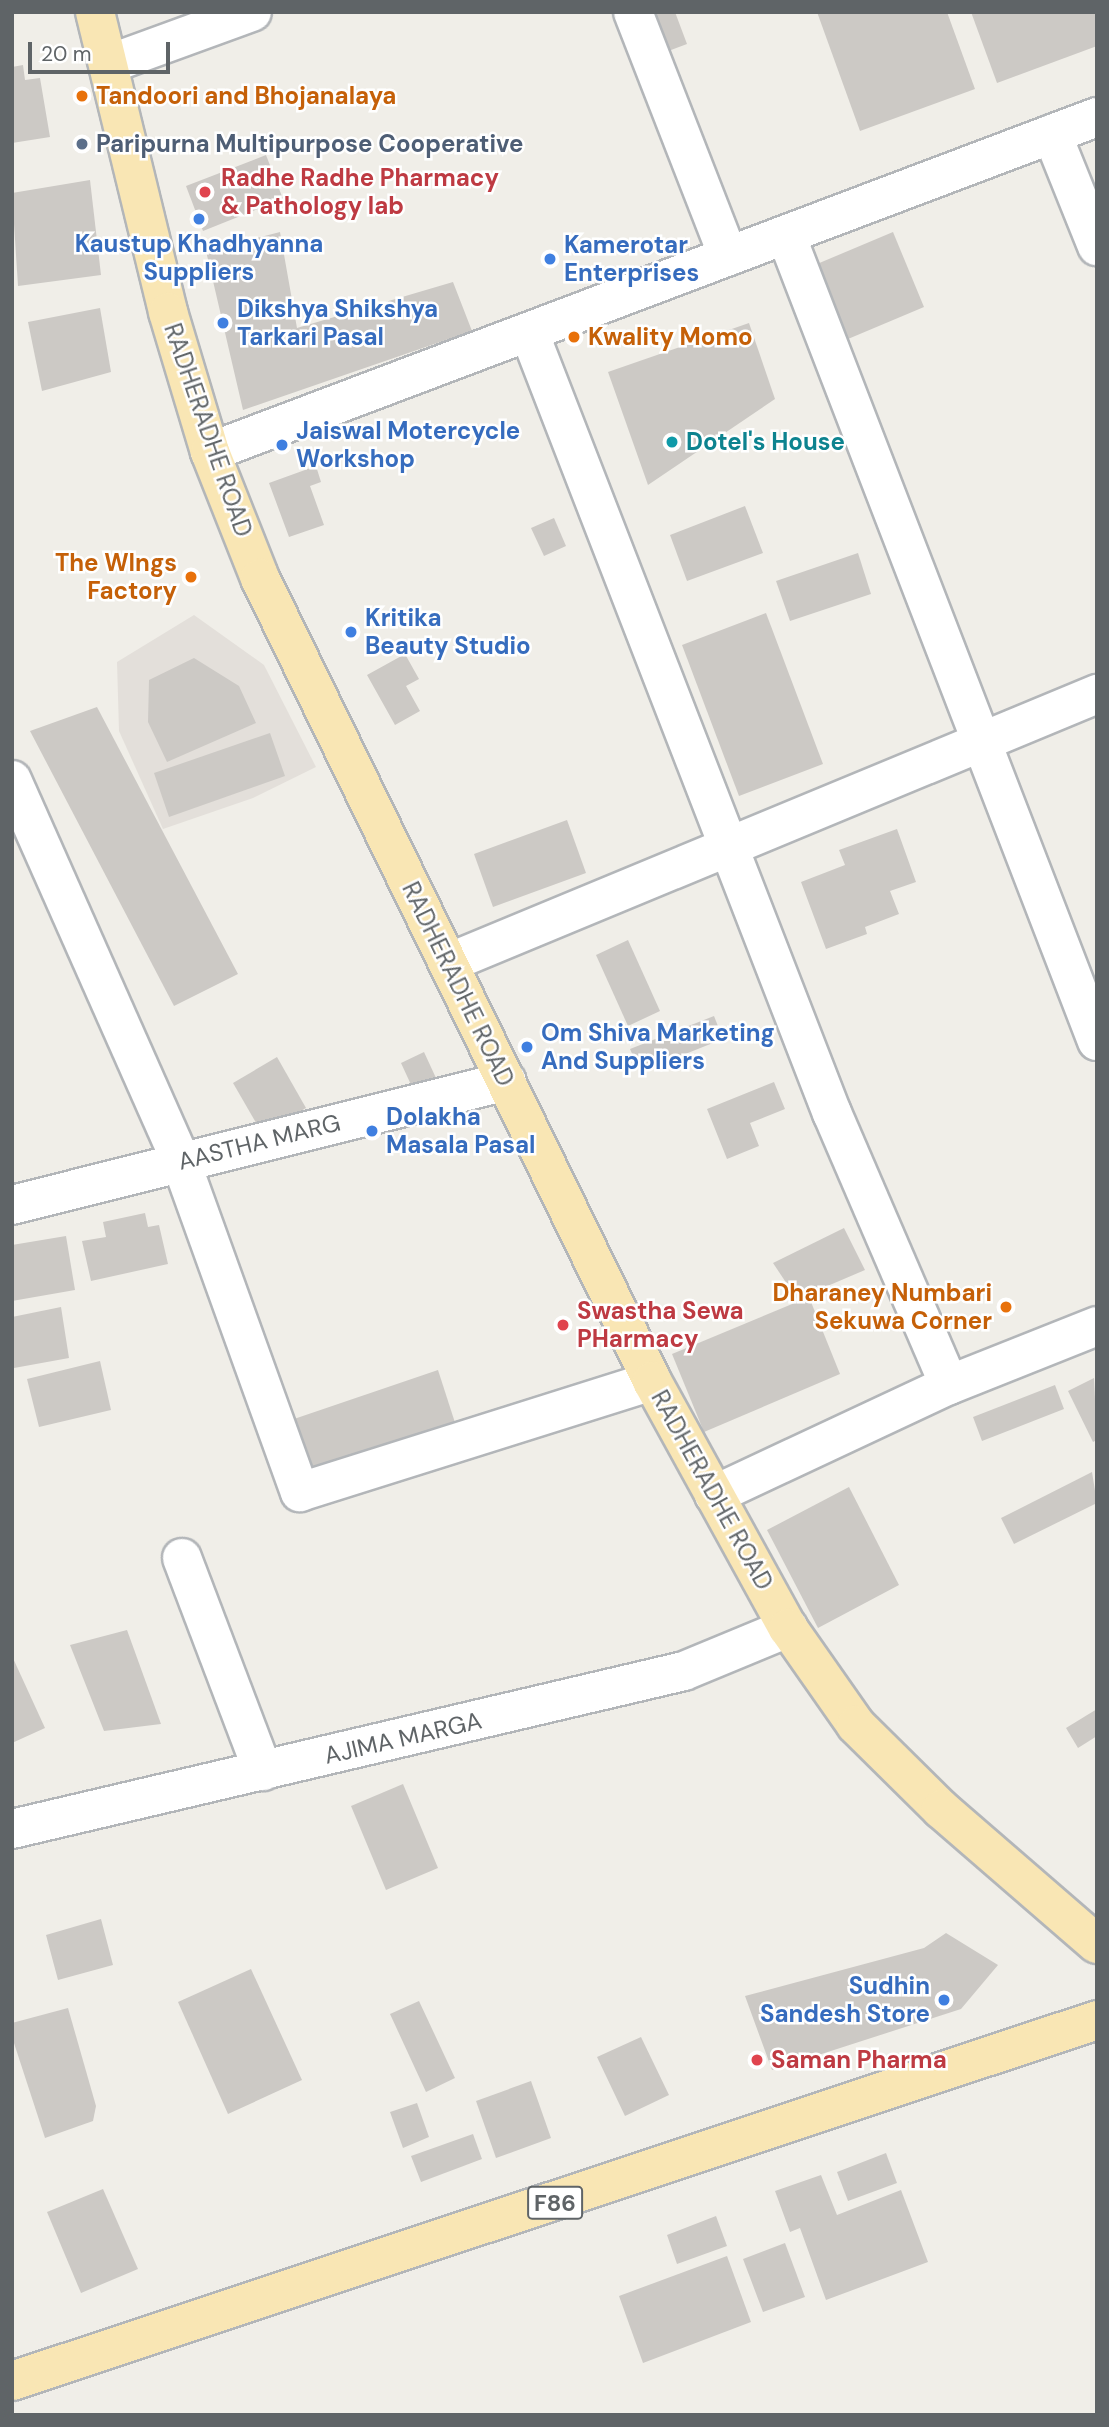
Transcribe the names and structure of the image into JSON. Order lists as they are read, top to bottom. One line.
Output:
{"streets":{"main road":["RADHERADHE ROAD","F86"],"street":["AASTHA MARG","AJIMA MARGA"]},"crossings":[["RADHERADHE ROAD","AASTHA MARG"],["RADHERADHE ROAD","AJIMA MARGA"]],"places":["Tandoori and Bhojanalaya","Paripurna Multipurpose Cooperative","Radhe Radhe Pharmacy & Pathology lab","Kaustup Khadhyanna Suppliers","Kamerotar Enterprises","Dikshya Shikshya Tarkari Pasal","Kwality Momo","Dotel's House","Jaiswal Motercycle Workshop","The WIngs Factory","Kritika Beauty Studio","Om Shiva Marketing And Suppliers","Dolakha Masala Pasal","Dharaney Numbari Sekuwa Corner","Swastha Sewa PHarmacy","Sudhin Sandesh Store","Saman Pharma"],"scale_bar":"20 m"}
